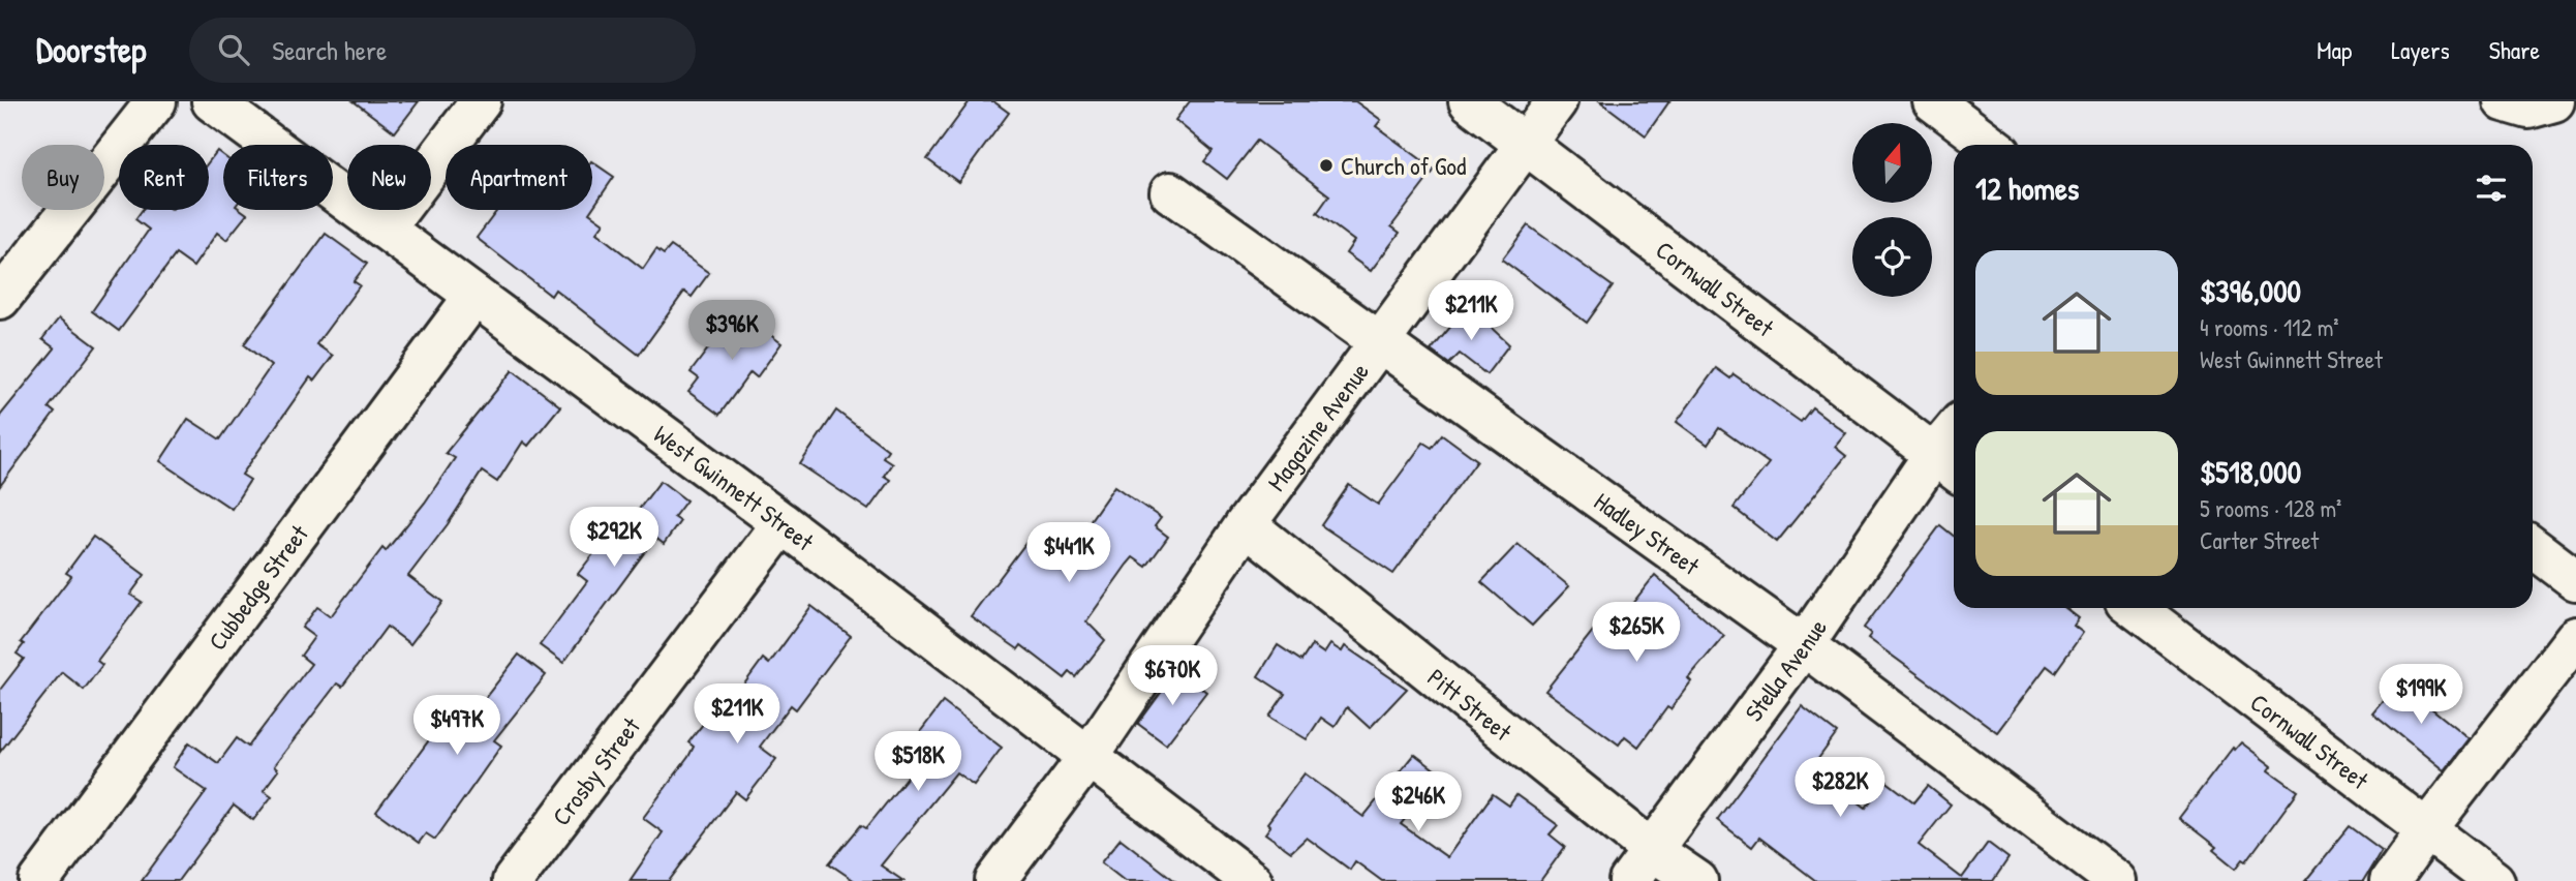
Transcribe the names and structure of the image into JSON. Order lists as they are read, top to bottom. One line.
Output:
{"streets":{"street":["Cornwall Street","Magazine Avenue","West Gwinnett Street","Hadley Street","Cubbedge Street","Stella Avenue","Pitt Street","Crosby Street"]},"crossings":[["Cornwall Street","Magazine Avenue"],["Cornwall Street","Stella Avenue"],["Magazine Avenue","West Gwinnett Street"],["Magazine Avenue","Hadley Street"],["Magazine Avenue","Pitt Street"],["West Gwinnett Street","Cubbedge Street"],["West Gwinnett Street","Crosby Street"],["Hadley Street","Stella Avenue"],["Stella Avenue","Pitt Street"]],"places":["Church of God"],"north":"top","page":{"header":"Doorstep","search":"Search here","nav":["Map","Layers","Share"],"chip":["Buy","Rent","Filters","New","Apartment"],"heading":"12 homes","list":[{"name":"$396,000","note":"4 rooms · 112 m² · West Gwinnett Street"},{"name":"$518,000","note":"5 rooms · 128 m² · Carter Street"}],"price":["$211K","$396K","$292K","$441K","$265K","$670K","$199K","$211K","$497K","$518K","$282K","$246K"]}}
